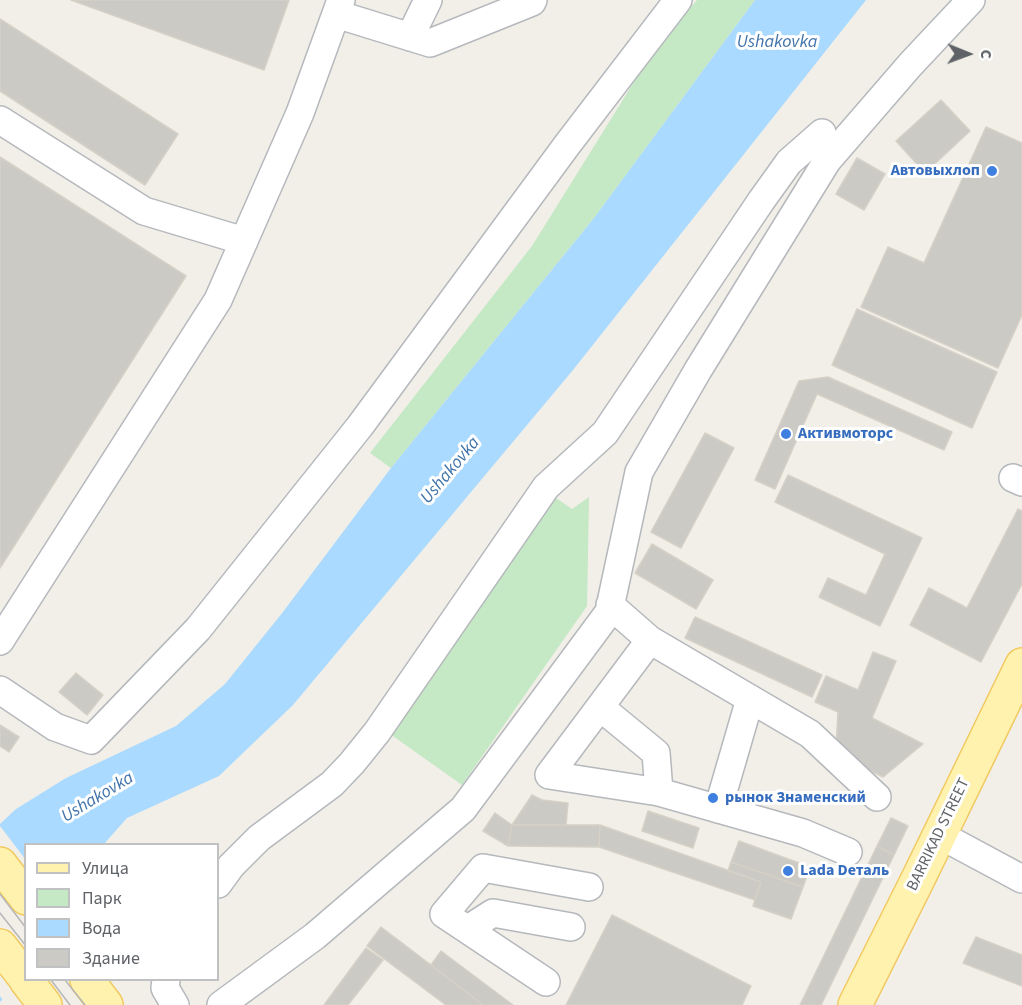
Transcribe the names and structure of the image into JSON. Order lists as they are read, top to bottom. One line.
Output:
{"streets":{"main road":["BARRIKAD STREET"]},"water":["Ushakovka"],"places":["Автовыхлоп","Активмоторс","рынок Знаменский","Lada Dеталь"],"legend":["Улица","Парк","Вода","Здание"],"north":"right"}
